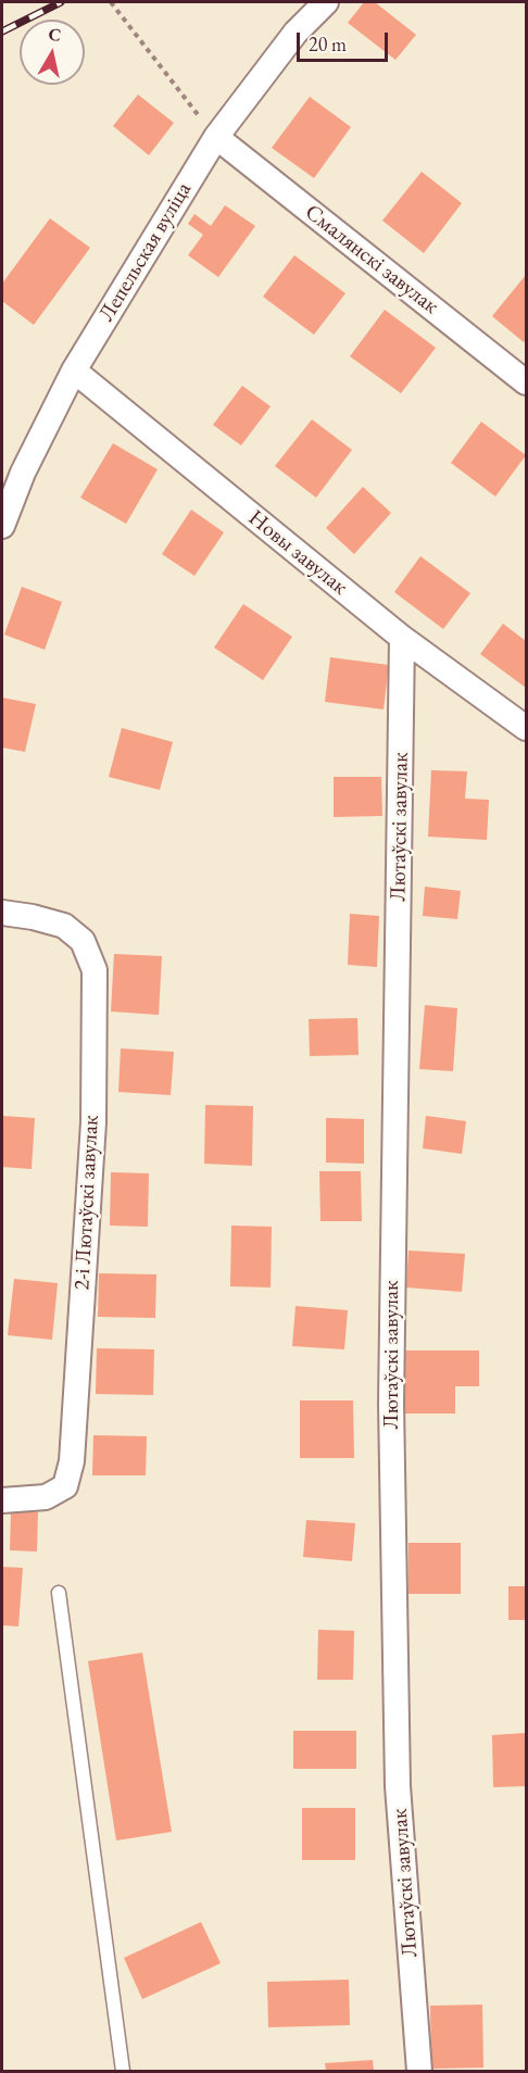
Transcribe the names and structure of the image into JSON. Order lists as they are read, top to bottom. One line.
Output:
{"streets":{"street":["Лепельская вуліца","Смалянскі завулак","Новы завулак","Лютаўскі завулак","2-і Лютаўскі завулак"]},"crossings":[["Лепельская вуліца","Смалянскі завулак"],["Лепельская вуліца","Новы завулак"],["Новы завулак","Лютаўскі завулак"]],"scale_bar":"20 m","north":"top"}
